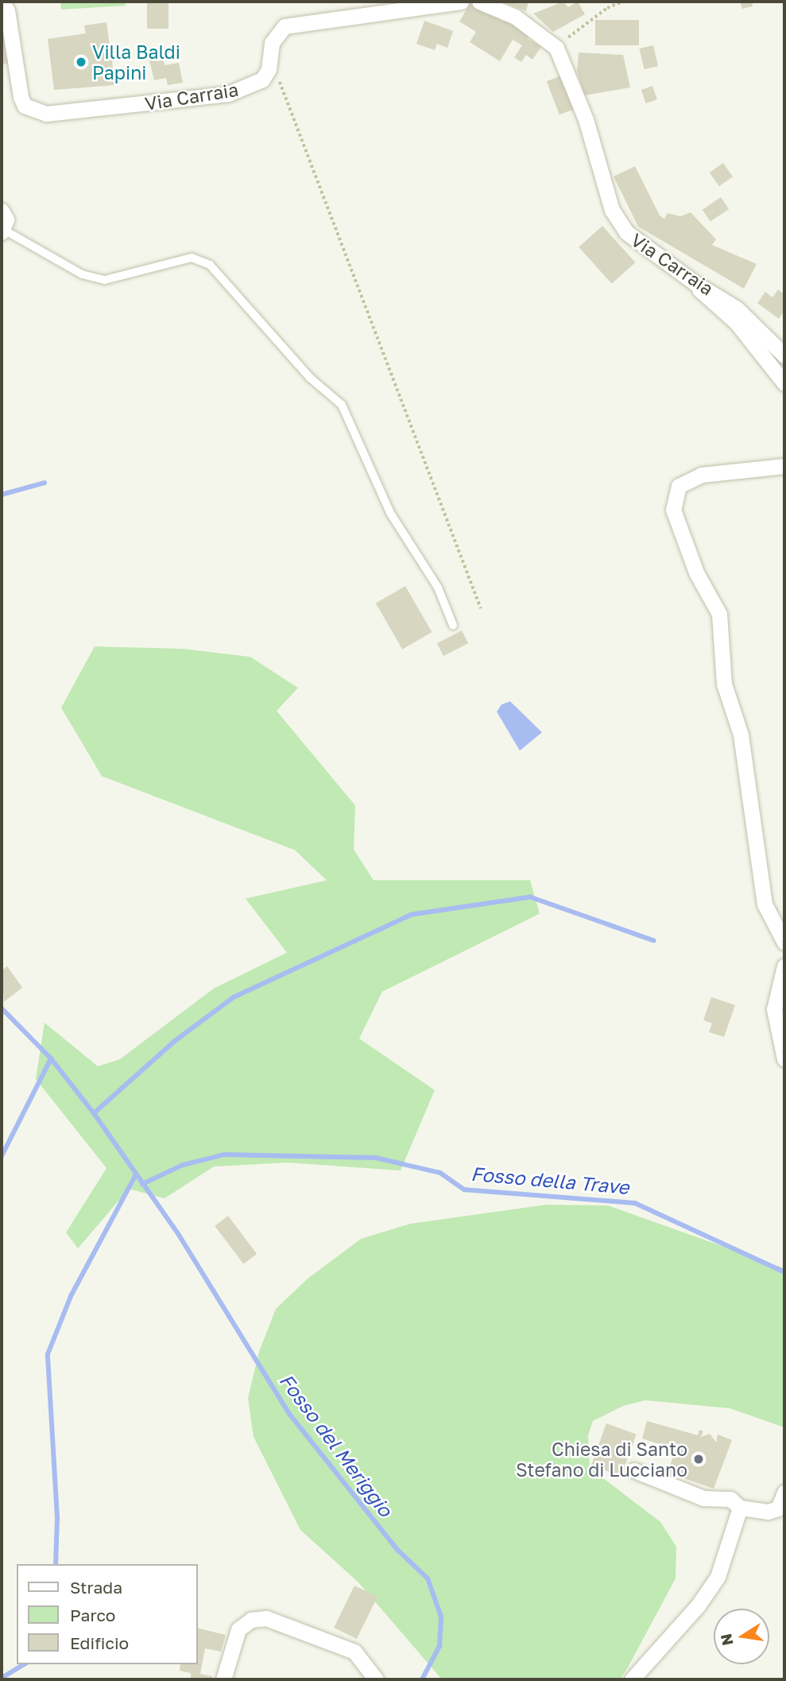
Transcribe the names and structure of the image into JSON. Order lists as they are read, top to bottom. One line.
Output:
{"streets":{"street":["Via Carraia"]},"water":["Fosso della Trave","Fosso del Meriggio"],"places":["Villa Baldi Papini","Chiesa di Santo Stefano di Lucciano"],"legend":["Strada","Parco","Edificio"],"north":"left"}
